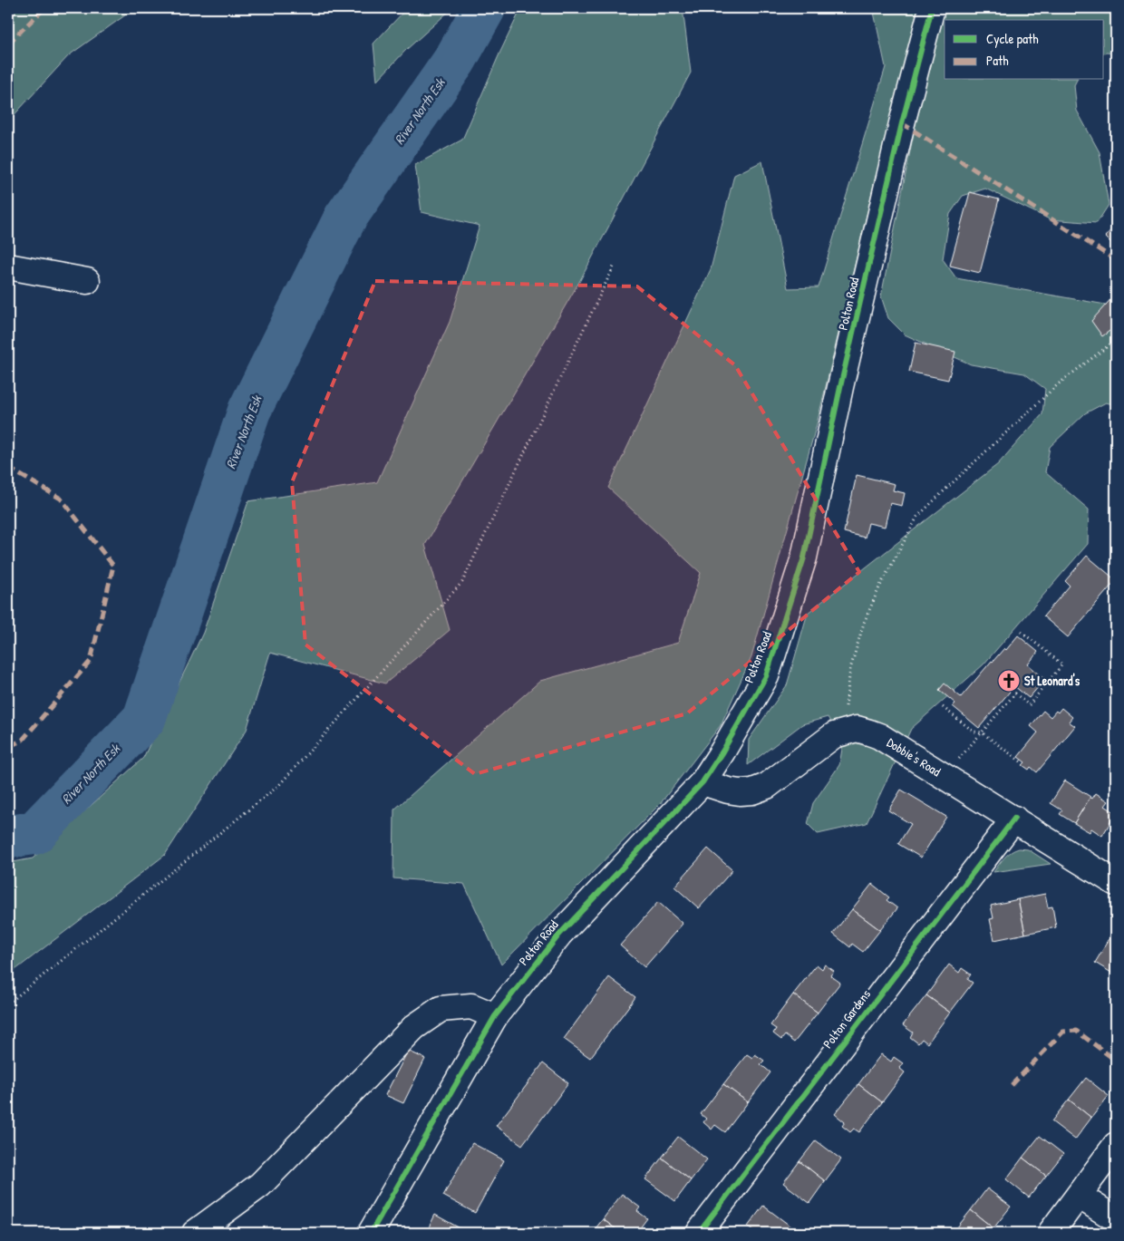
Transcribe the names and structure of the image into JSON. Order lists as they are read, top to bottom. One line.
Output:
{"streets":{"street":["Polton Road","Dobbie's Road","Polton Gardens"]},"crossings":[["Dobbie's Road","Polton Gardens"]],"water":["River North Esk"],"places":{"church":["St Leonard's"]},"legend":["Cycle path","Path"]}
